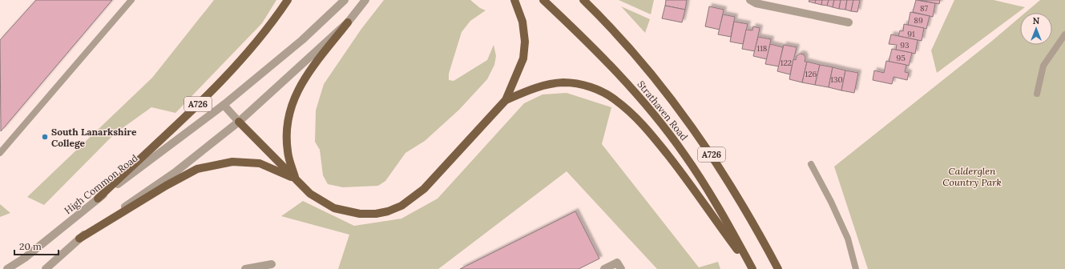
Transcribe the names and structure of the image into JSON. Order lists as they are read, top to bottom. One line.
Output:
{"streets":{"main road":["A726","Strathaven Road"],"street":["High Common Road"]},"crossings":[["A726","Strathaven Road"],["A726","High Common Road"]],"parks":["Calderglen Country Park"],"places":["South Lanarkshire College"],"house_numbers":["87","89","91","93","118","95","122","126","130"],"scale_bar":"20 m","north":"top"}
